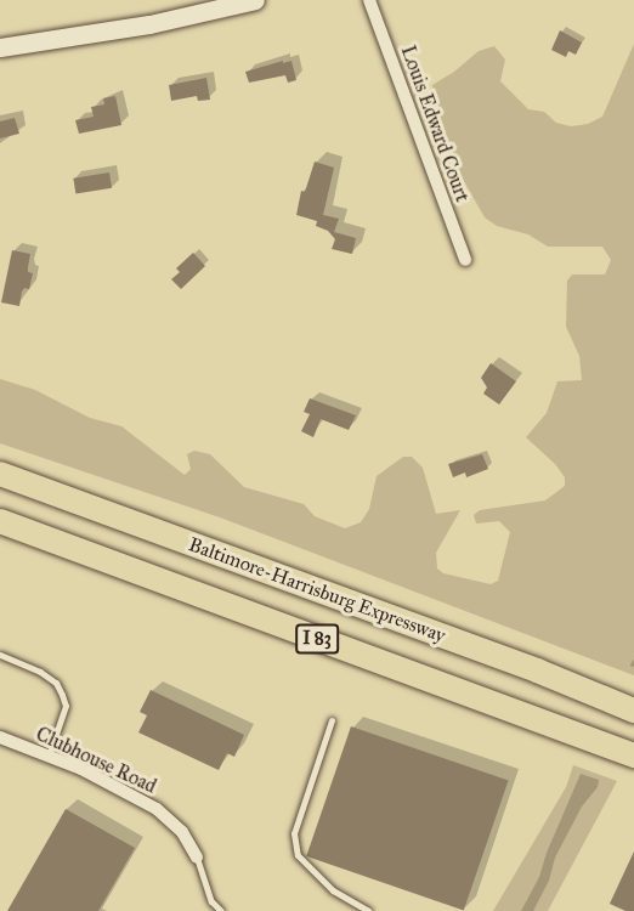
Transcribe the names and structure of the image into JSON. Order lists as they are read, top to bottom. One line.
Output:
{"streets":{"highway":["Baltimore-Harrisburg Expressway","I 83"],"street":["Louis Edward Court","Clubhouse Road"]}}
